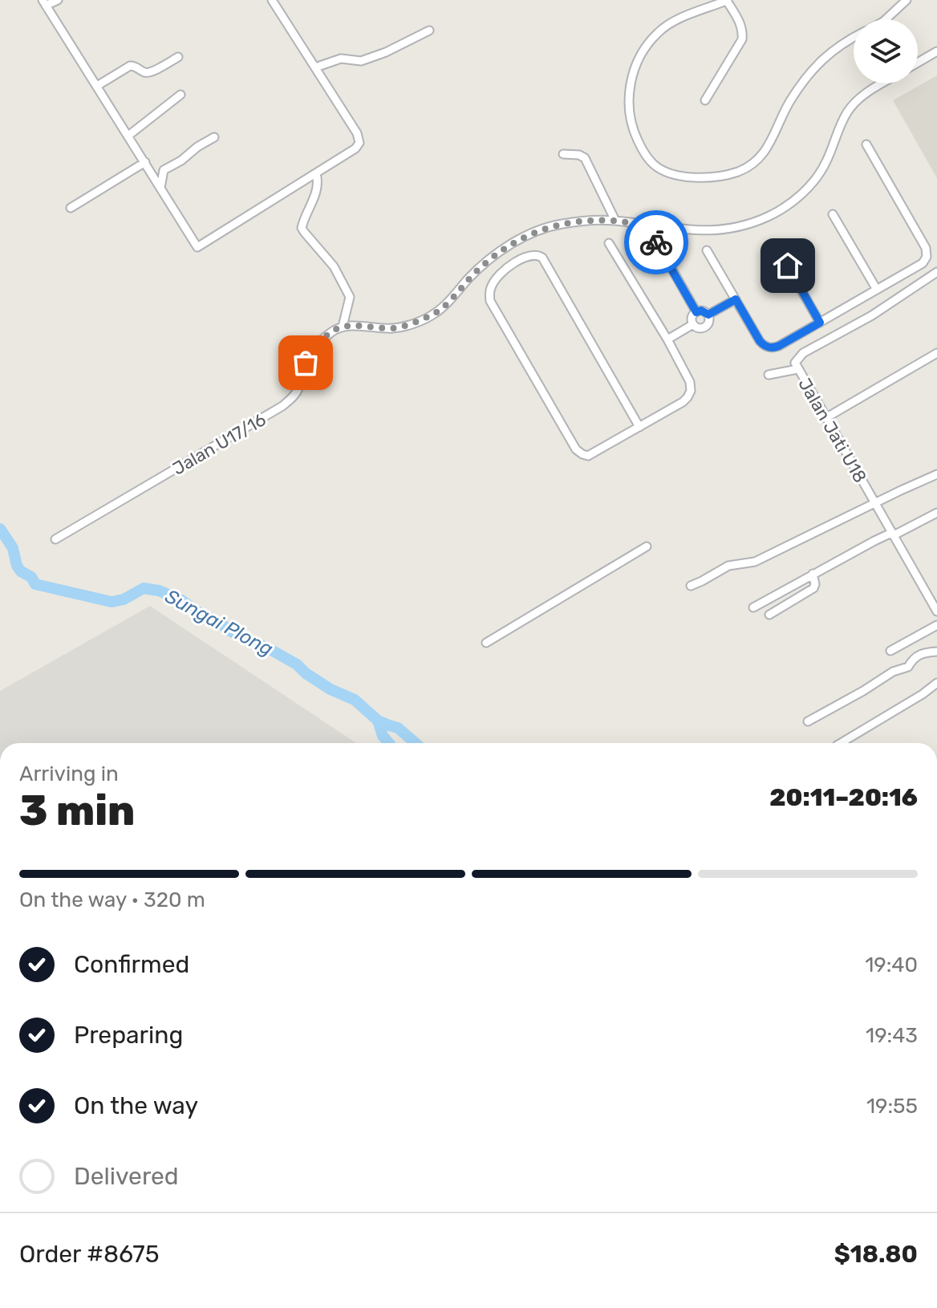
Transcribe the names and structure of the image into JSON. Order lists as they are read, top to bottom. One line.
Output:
{"streets":{"street":["Jalan Jati U18","Jalan U17/16"]},"water":["Sungai Plong"],"page":{"heading":["3 min","Arriving in","20:11–20:16"],"panel":["Order #8675","$18.80"],"bar":"On the way · 320 m","list":[["Confirmed","19:40"],["Preparing","19:43"],["On the way","19:55"],"Delivered"]}}
